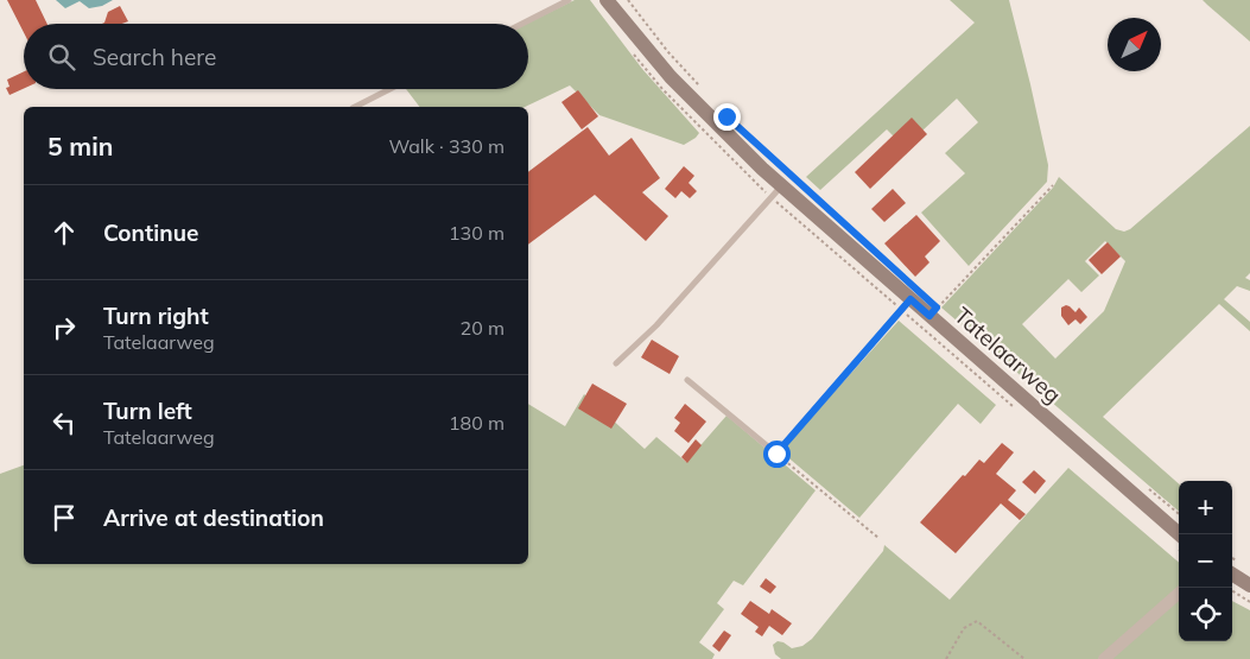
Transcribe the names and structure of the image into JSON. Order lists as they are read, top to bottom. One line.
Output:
{"streets":{"main road":["Tatelaarweg"]},"north":"top right","page":{"search":"Search here","heading":["5 min","Walk · 330 m"],"list":[["Continue","130 m"],["Turn right","Tatelaarweg","20 m"],["Turn left","Tatelaarweg","180 m"],"Arrive at destination"],"map_buttons":["+","−"]}}
